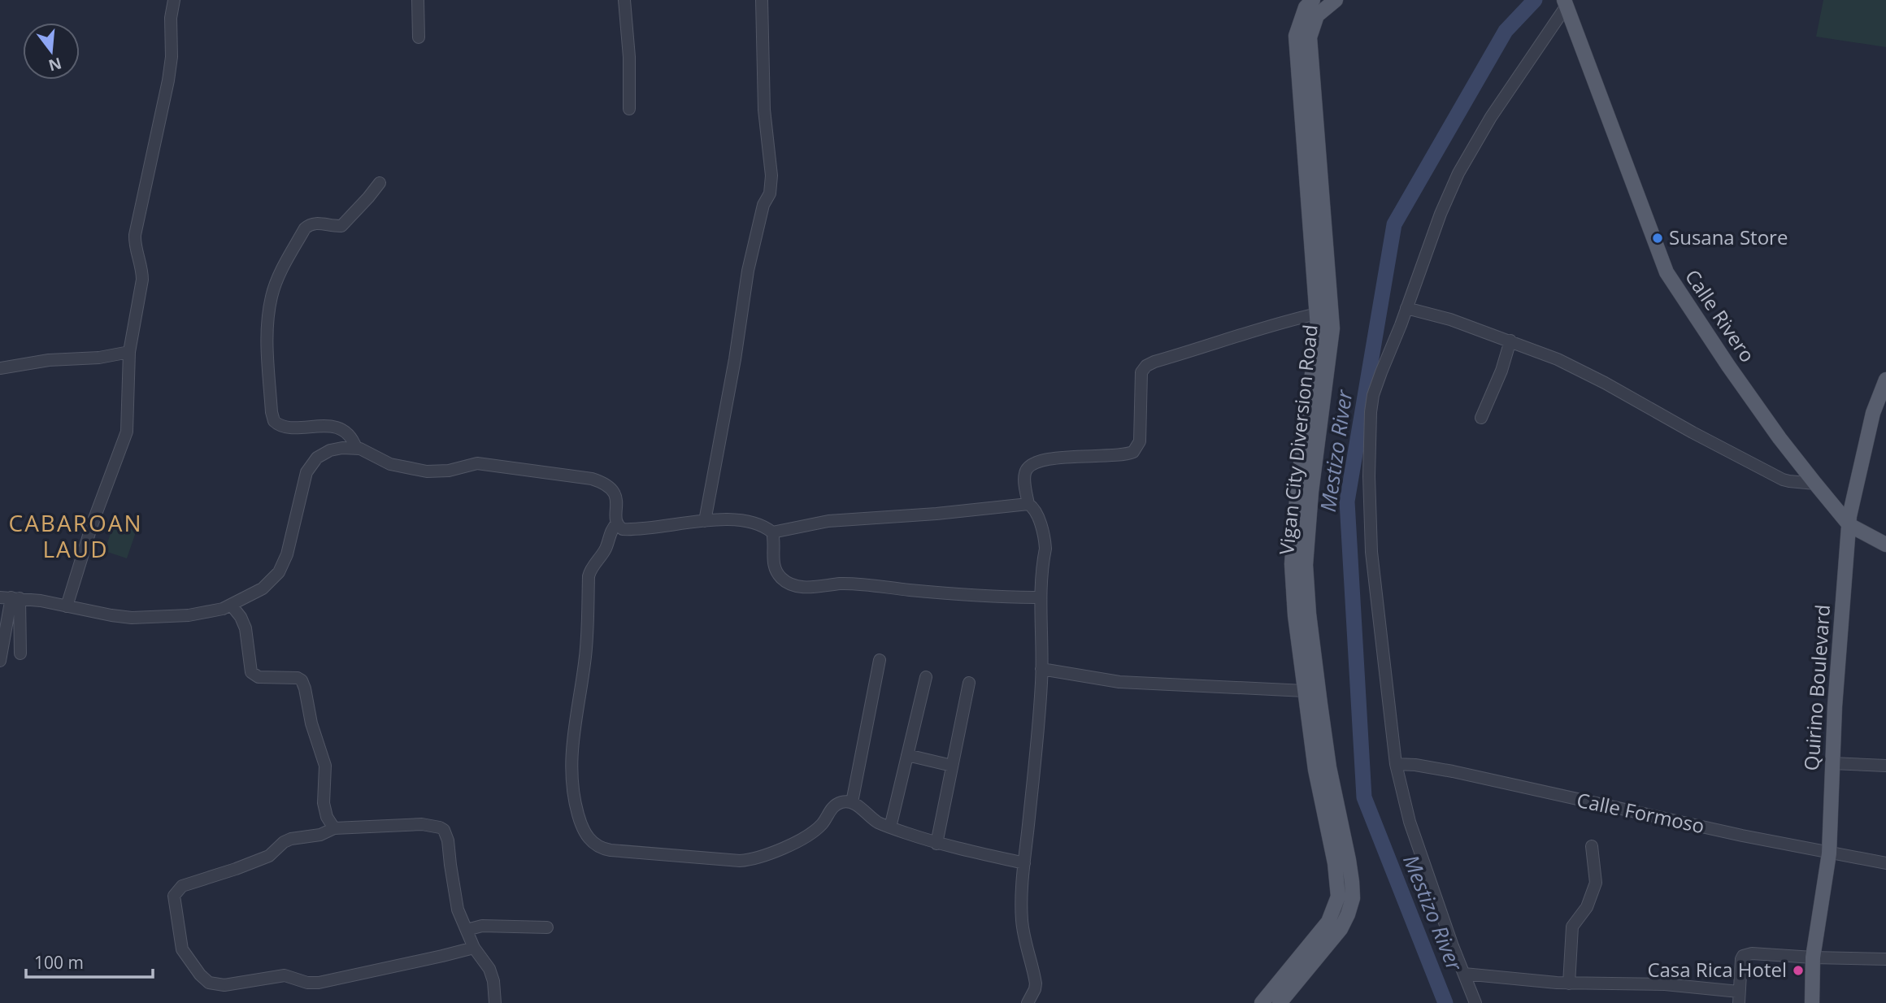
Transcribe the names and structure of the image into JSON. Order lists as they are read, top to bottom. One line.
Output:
{"streets":{"main road":["Calle Rivero","Vigan City Diversion Road","Quirino Boulevard"],"street":["Calle Formoso"]},"crossings":[["Calle Rivero","Quirino Boulevard"],["Quirino Boulevard","Calle Formoso"]],"districts":["CABAROAN LAUD"],"water":["Mestizo River"],"places":["Susana Store","Casa Rica Hotel"],"scale_bar":"100 m","north":"bottom"}
